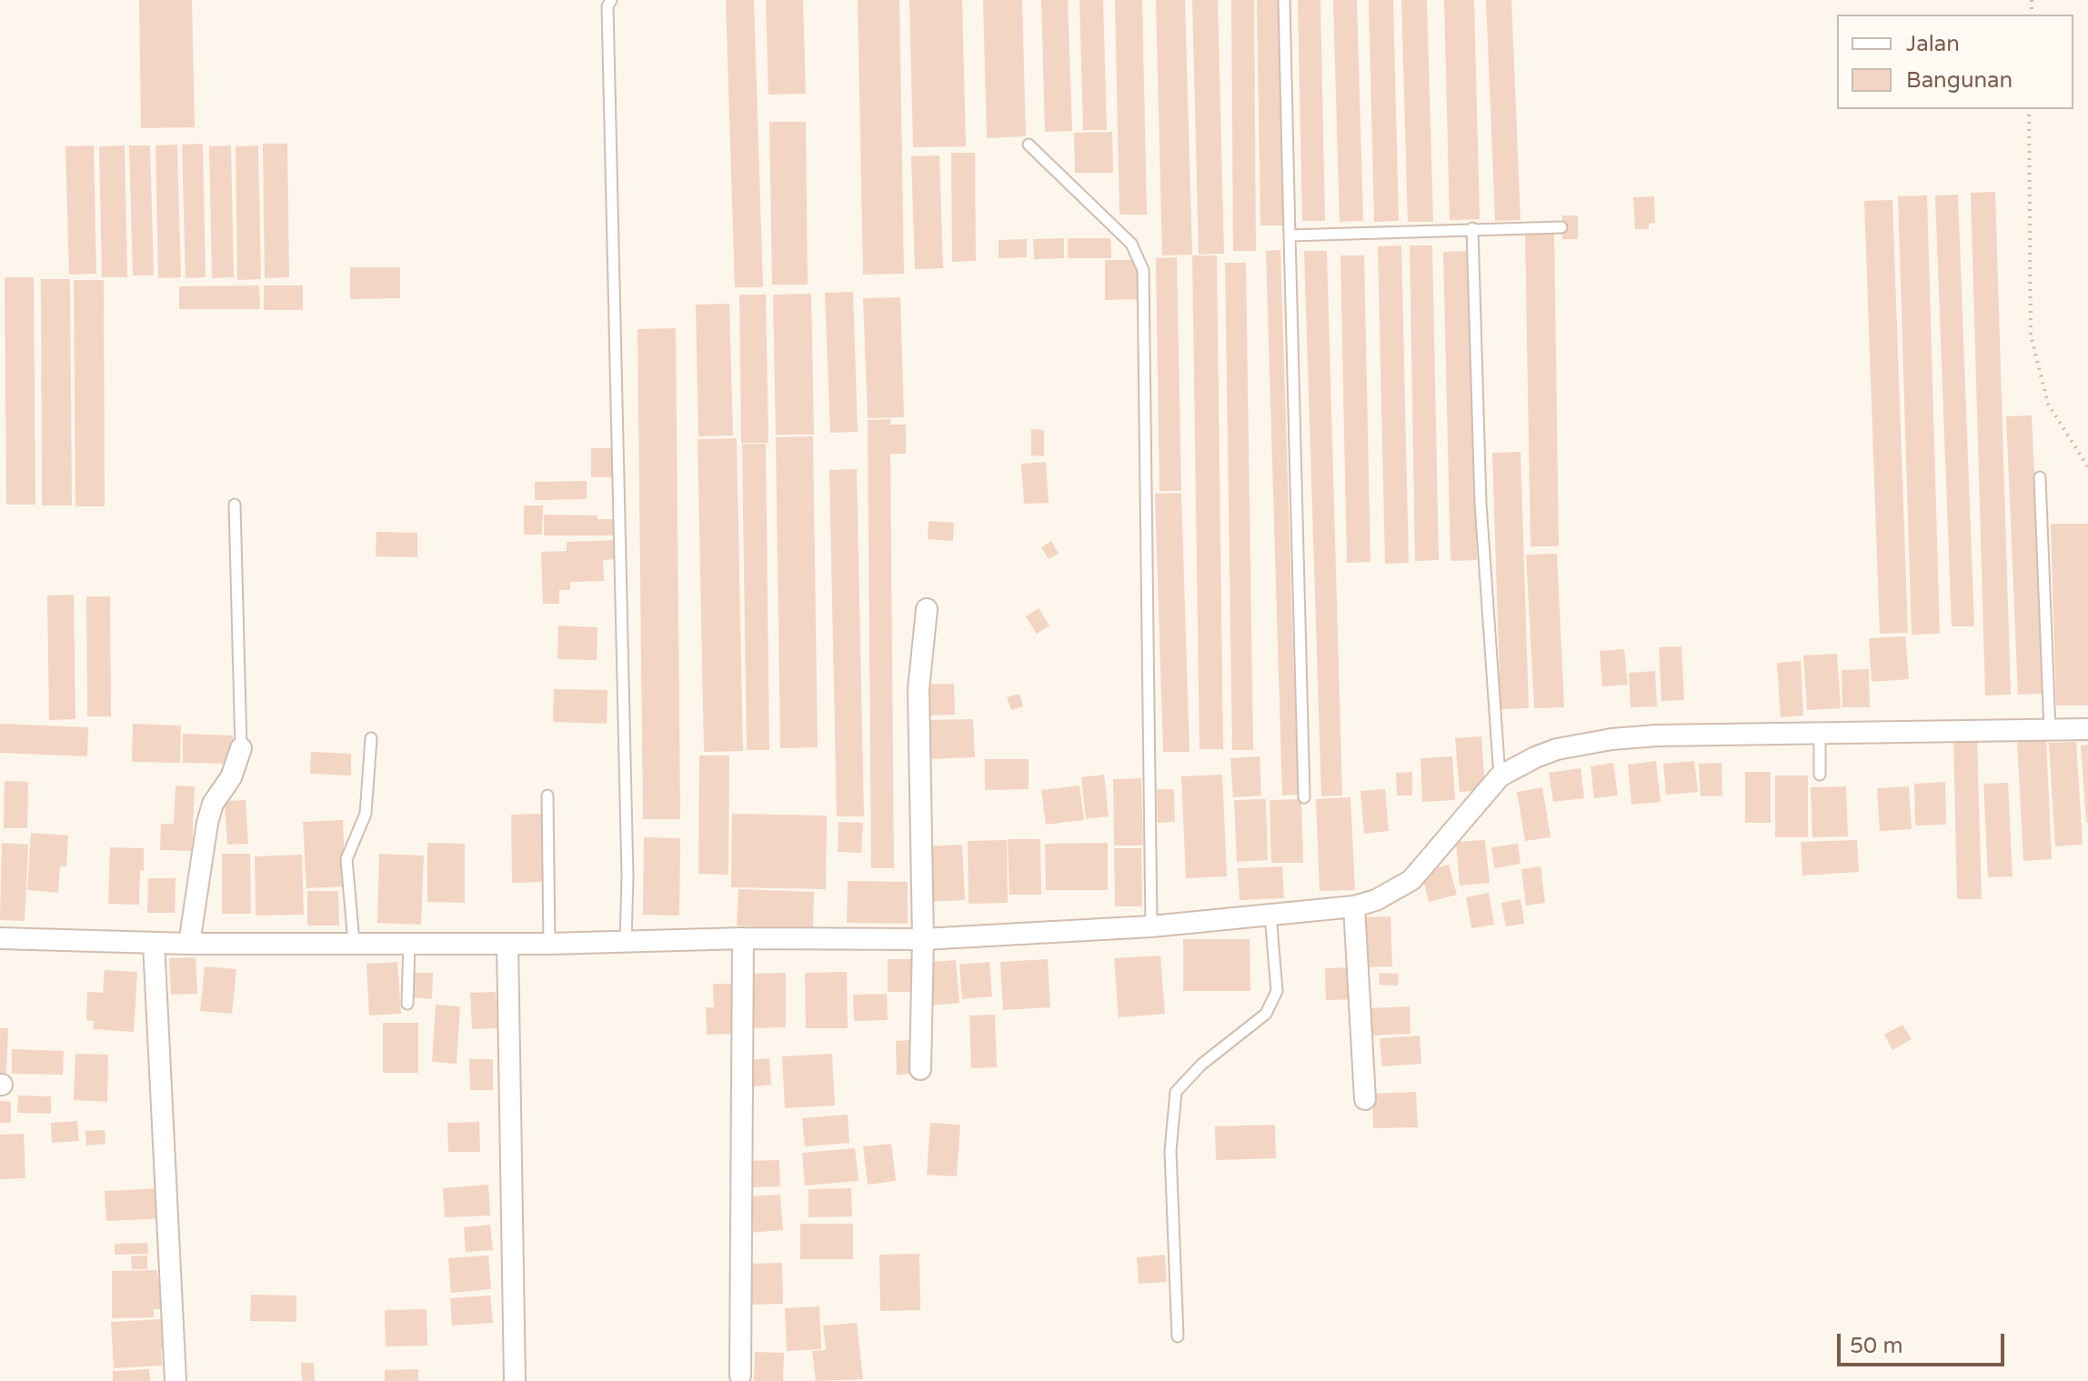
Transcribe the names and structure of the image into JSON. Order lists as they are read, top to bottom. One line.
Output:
{"legend":["Jalan","Bangunan"],"scale_bar":"50 m"}
